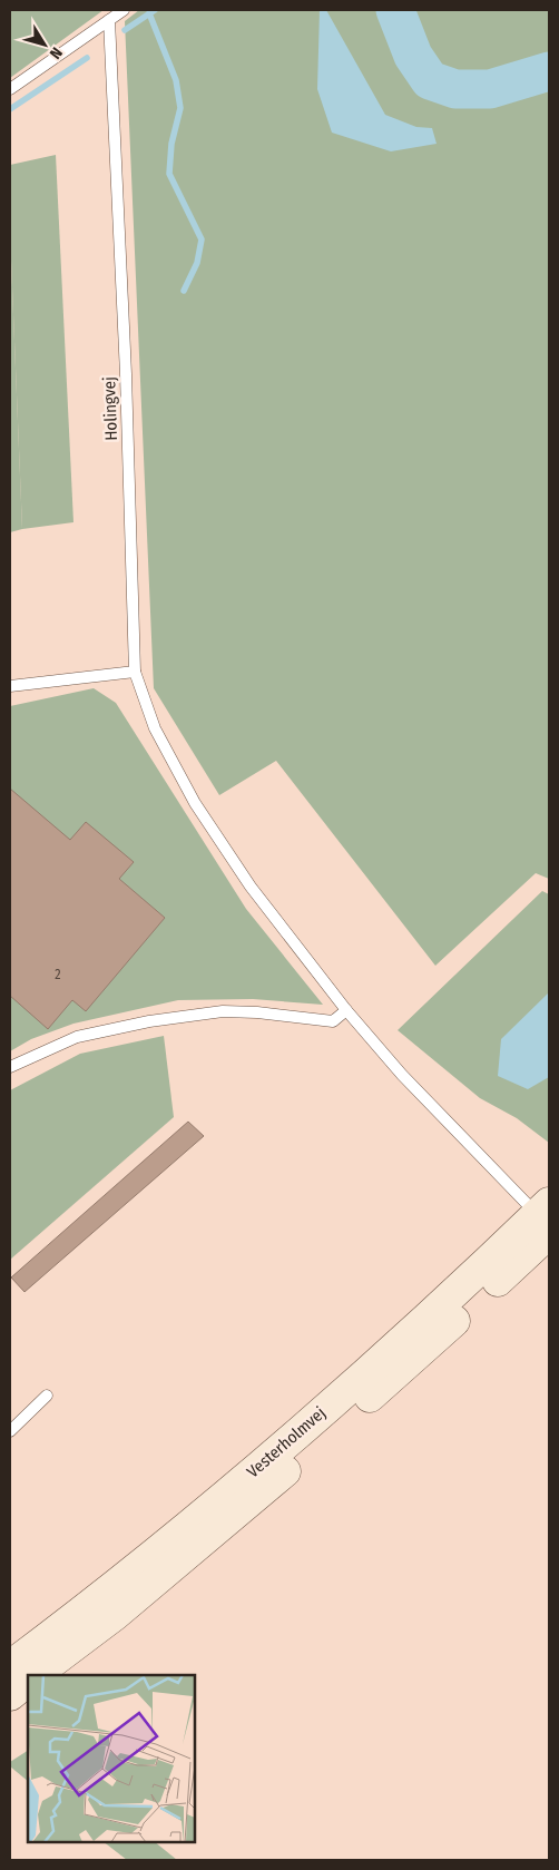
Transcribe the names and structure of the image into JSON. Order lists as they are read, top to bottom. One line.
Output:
{"streets":{"street":["Vesterholmvej"],"lane":["Holingvej"]},"crossings":[["Holingvej","Vesterholmvej"]],"house_numbers":["2"],"north":"bottom right"}
